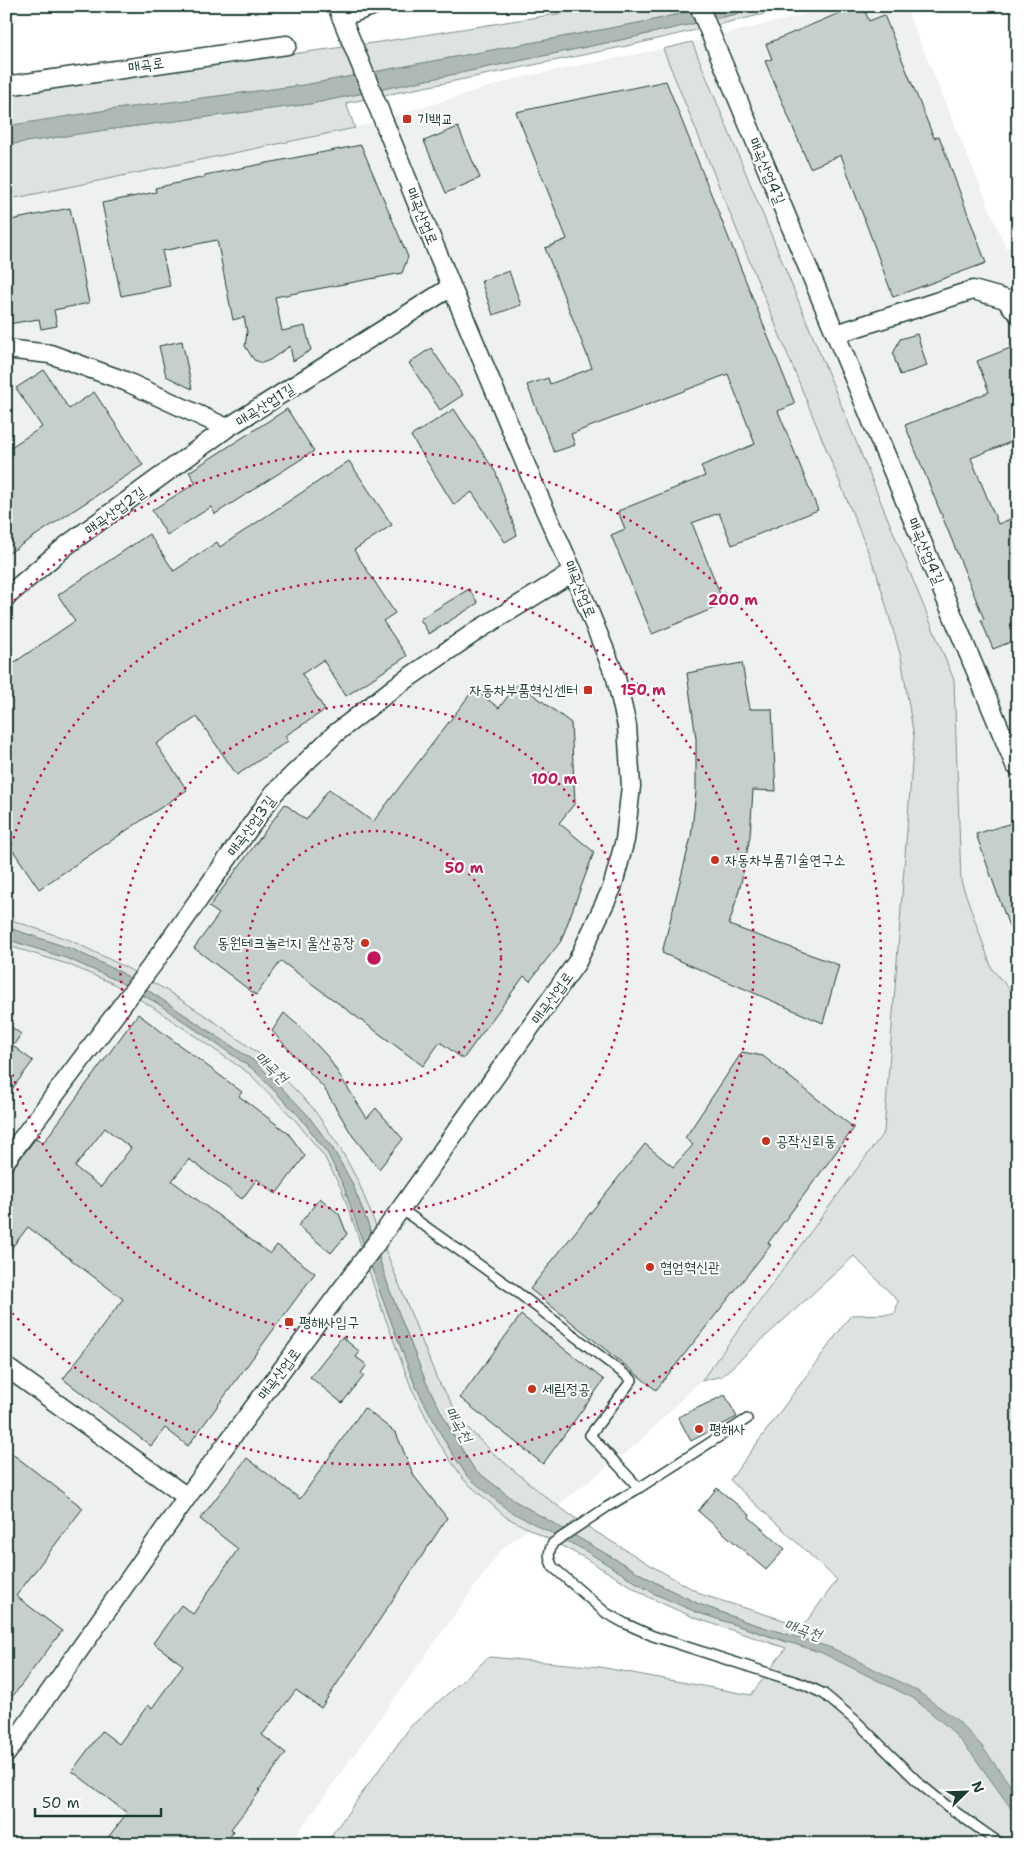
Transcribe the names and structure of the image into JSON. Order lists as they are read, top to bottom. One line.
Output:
{"streets":{"street":["매곡로","매곡산업4길","매곡산업로","매곡산업1길","매곡산업2길","매곡산업3길"]},"crossings":[["매곡산업로","매곡산업1길"],["매곡산업로","매곡산업3길"],["매곡산업1길","매곡산업2길"]],"water":["매곡천"],"places":{"transit":["기백교","자동차부품혁신센터","평해사입구"],"other":["자동차부품기술연구소","동원테크놀러지 울산공장","공작신뢰동","협업혁신관","세림정공","평해사"]},"scale_bar":"50 m","north":"top right","rings":["200 m","150 m","100 m","50 m"]}
